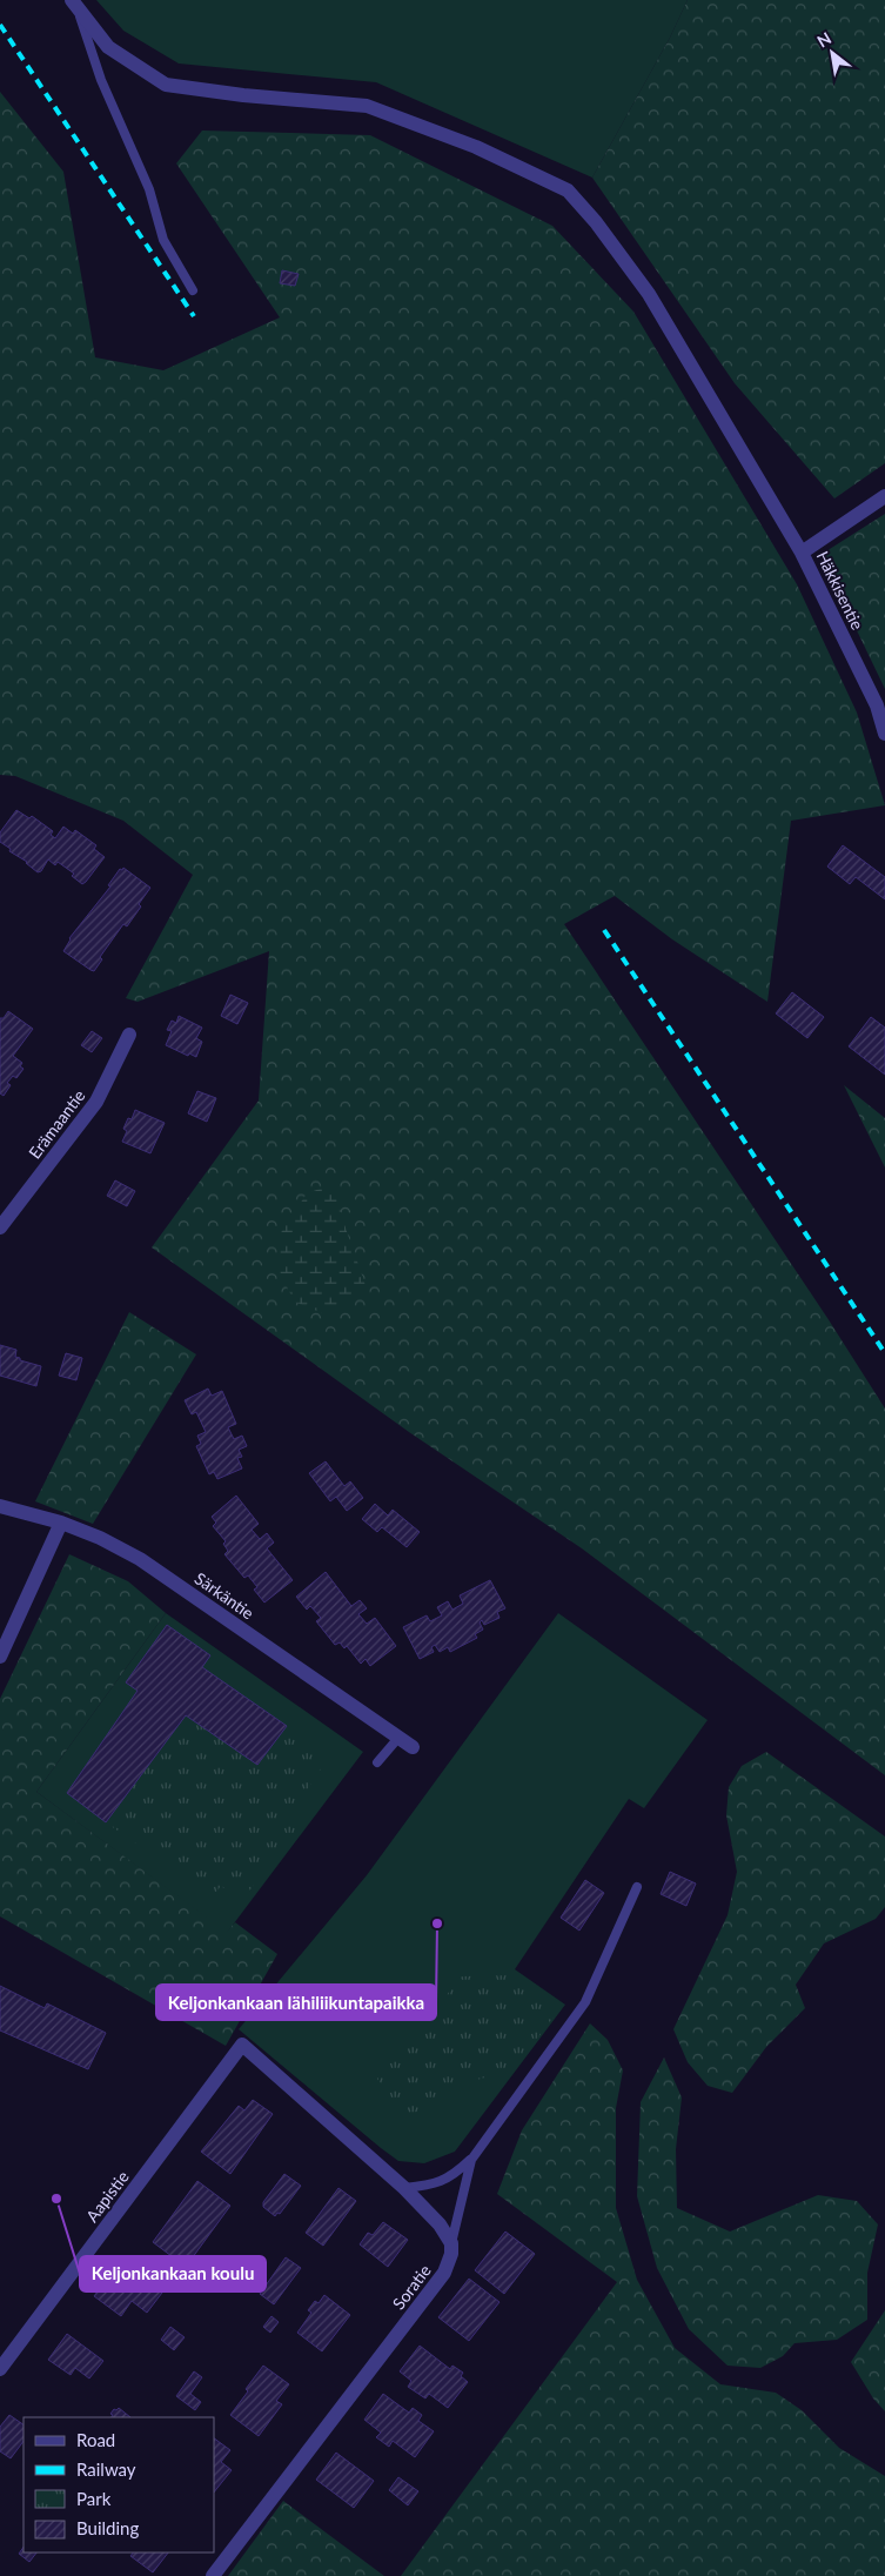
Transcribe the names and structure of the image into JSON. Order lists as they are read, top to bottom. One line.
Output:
{"streets":{"street":["Häkkisentie","Erämaantie","Särkäntie","Aapistie","Soratie"]},"places":["Keljonkankaan lähiliikuntapaikka","Keljonkankaan koulu"],"legend":["Road","Railway","Park","Building"],"north":"top left"}
